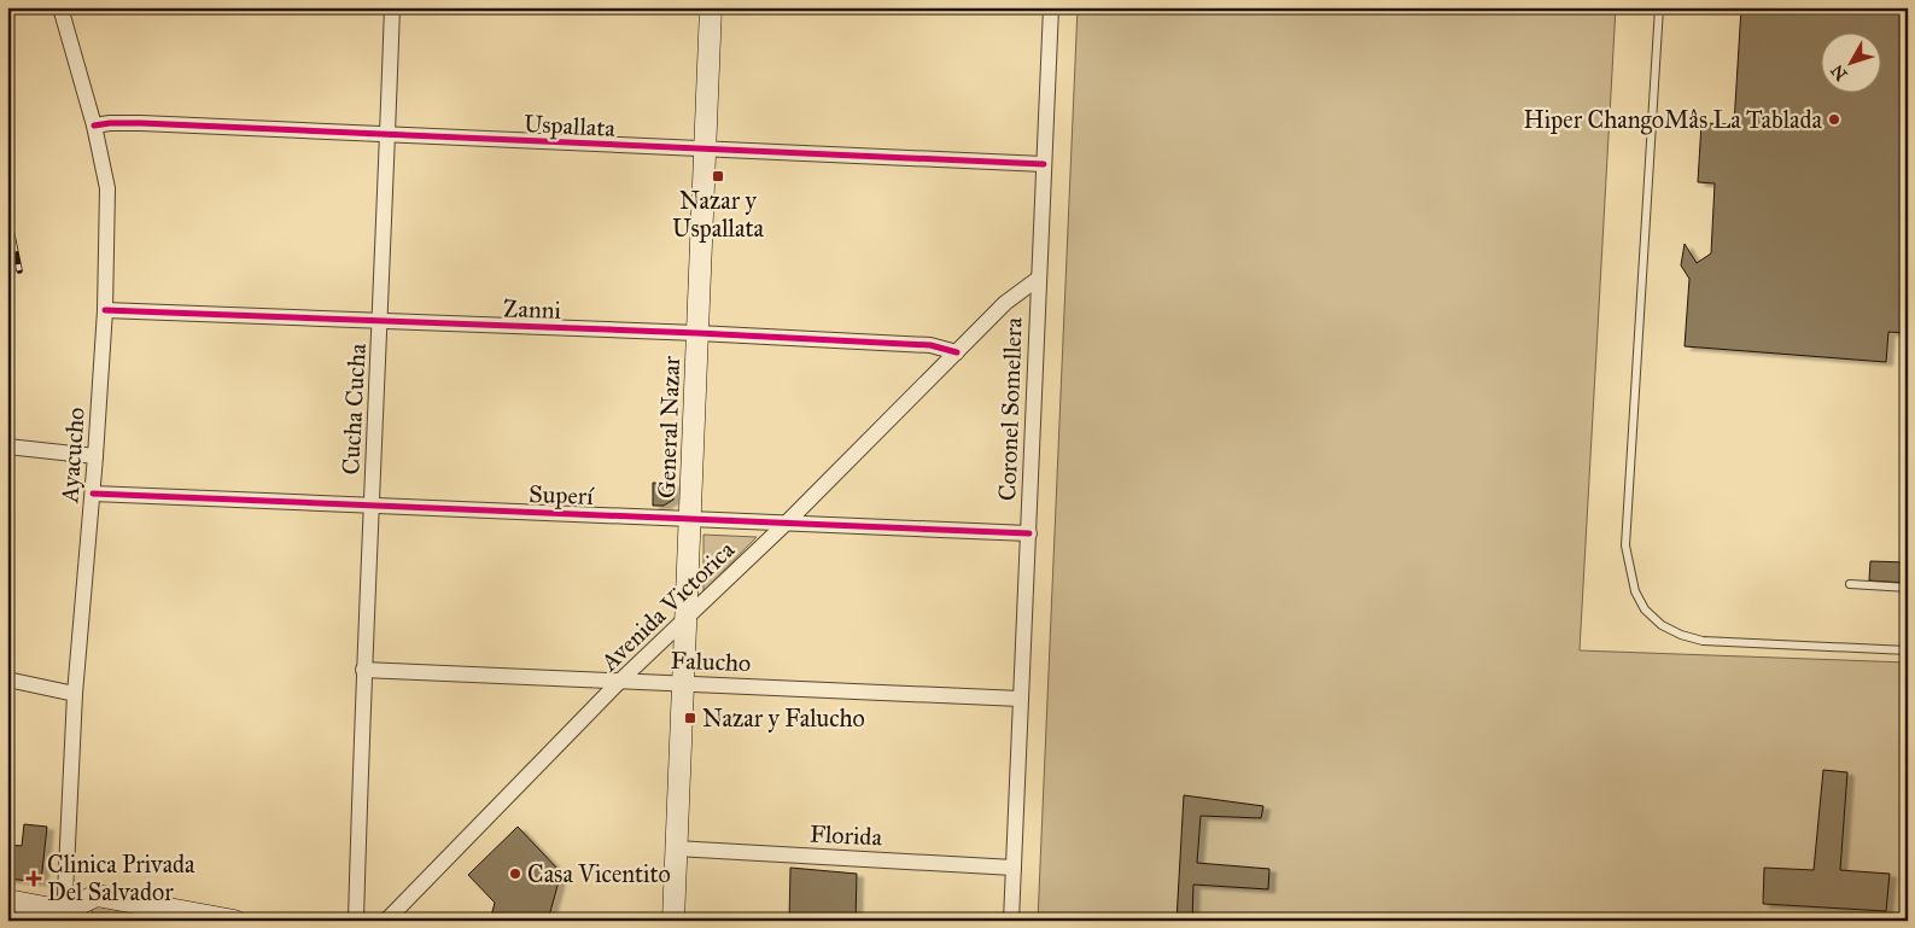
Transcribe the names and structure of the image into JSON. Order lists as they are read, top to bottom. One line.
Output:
{"streets":{"street":["Uspallata","Zanni","Cucha Cucha","Coronel Somellera","General Nazar","Ayacucho","Superí","Avenida Victorica","Falucho","Florida"]},"crossings":[["Uspallata","Cucha Cucha"],["Uspallata","Coronel Somellera"],["Uspallata","General Nazar"],["Uspallata","Ayacucho"],["Zanni","Cucha Cucha"],["Zanni","General Nazar"],["Zanni","Ayacucho"],["Zanni","Avenida Victorica"],["Cucha Cucha","Superí"],["Cucha Cucha","Falucho"],["Coronel Somellera","Superí"],["Coronel Somellera","Avenida Victorica"],["Coronel Somellera","Falucho"],["Coronel Somellera","Florida"],["General Nazar","Superí"],["General Nazar","Avenida Victorica"],["General Nazar","Falucho"],["General Nazar","Florida"],["Ayacucho","Superí"],["Superí","Avenida Victorica"],["Avenida Victorica","Falucho"]],"places":{"other":["Hiper ChangoMâs La Tablada","Casa Vicentito"],"transit":["Nazar y Uspallata","Nazar y Falucho"],"health":["Clinica Privada Del Salvador"]},"north":"bottom left"}
